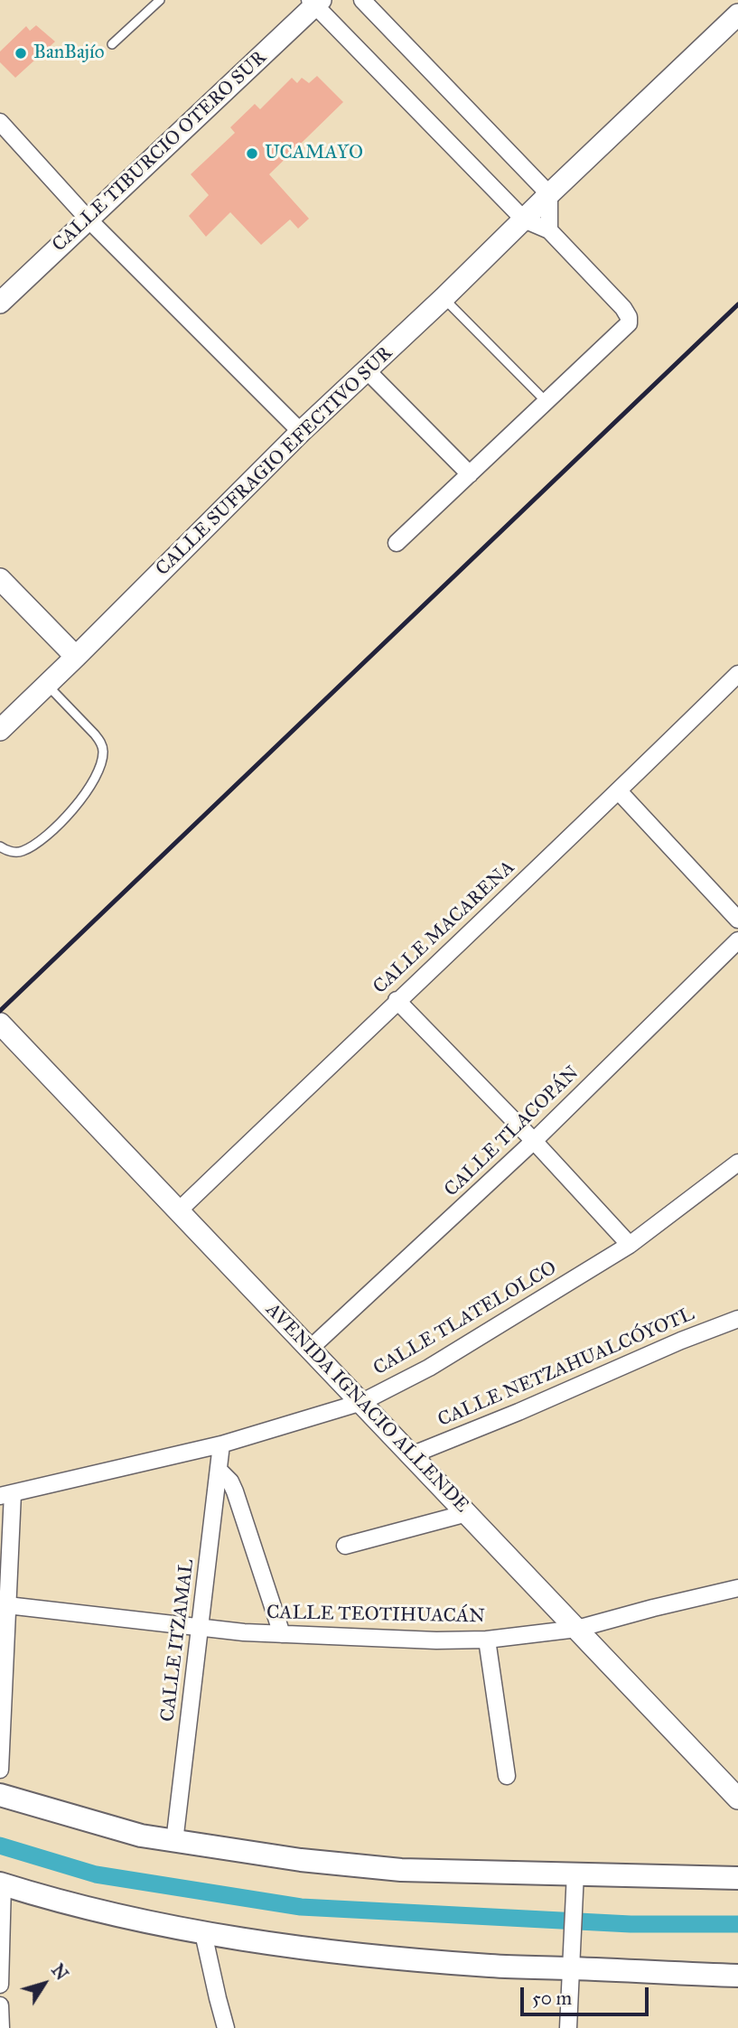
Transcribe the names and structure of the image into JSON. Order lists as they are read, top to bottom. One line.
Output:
{"streets":{"street":["CALLE TIBURCIO OTERO SUR","CALLE SUFRAGIO EFECTIVO SUR","CALLE MACARENA","CALLE TLACOPÁN","CALLE TLATELOLCO","CALLE NETZAHUALCÓYOTL","AVENIDA IGNACIO ALLENDE","CALLE TEOTIHUACÁN","CALLE ITZAMAL"]},"crossings":[["CALLE MACARENA","AVENIDA IGNACIO ALLENDE"],["CALLE TLACOPÁN","AVENIDA IGNACIO ALLENDE"],["CALLE TLATELOLCO","AVENIDA IGNACIO ALLENDE"],["CALLE TLATELOLCO","CALLE ITZAMAL"],["CALLE NETZAHUALCÓYOTL","AVENIDA IGNACIO ALLENDE"],["AVENIDA IGNACIO ALLENDE","CALLE TEOTIHUACÁN"],["CALLE TEOTIHUACÁN","CALLE ITZAMAL"]],"places":["BanBajío","UCAMAYO"],"scale_bar":"50 m","north":"top right"}
